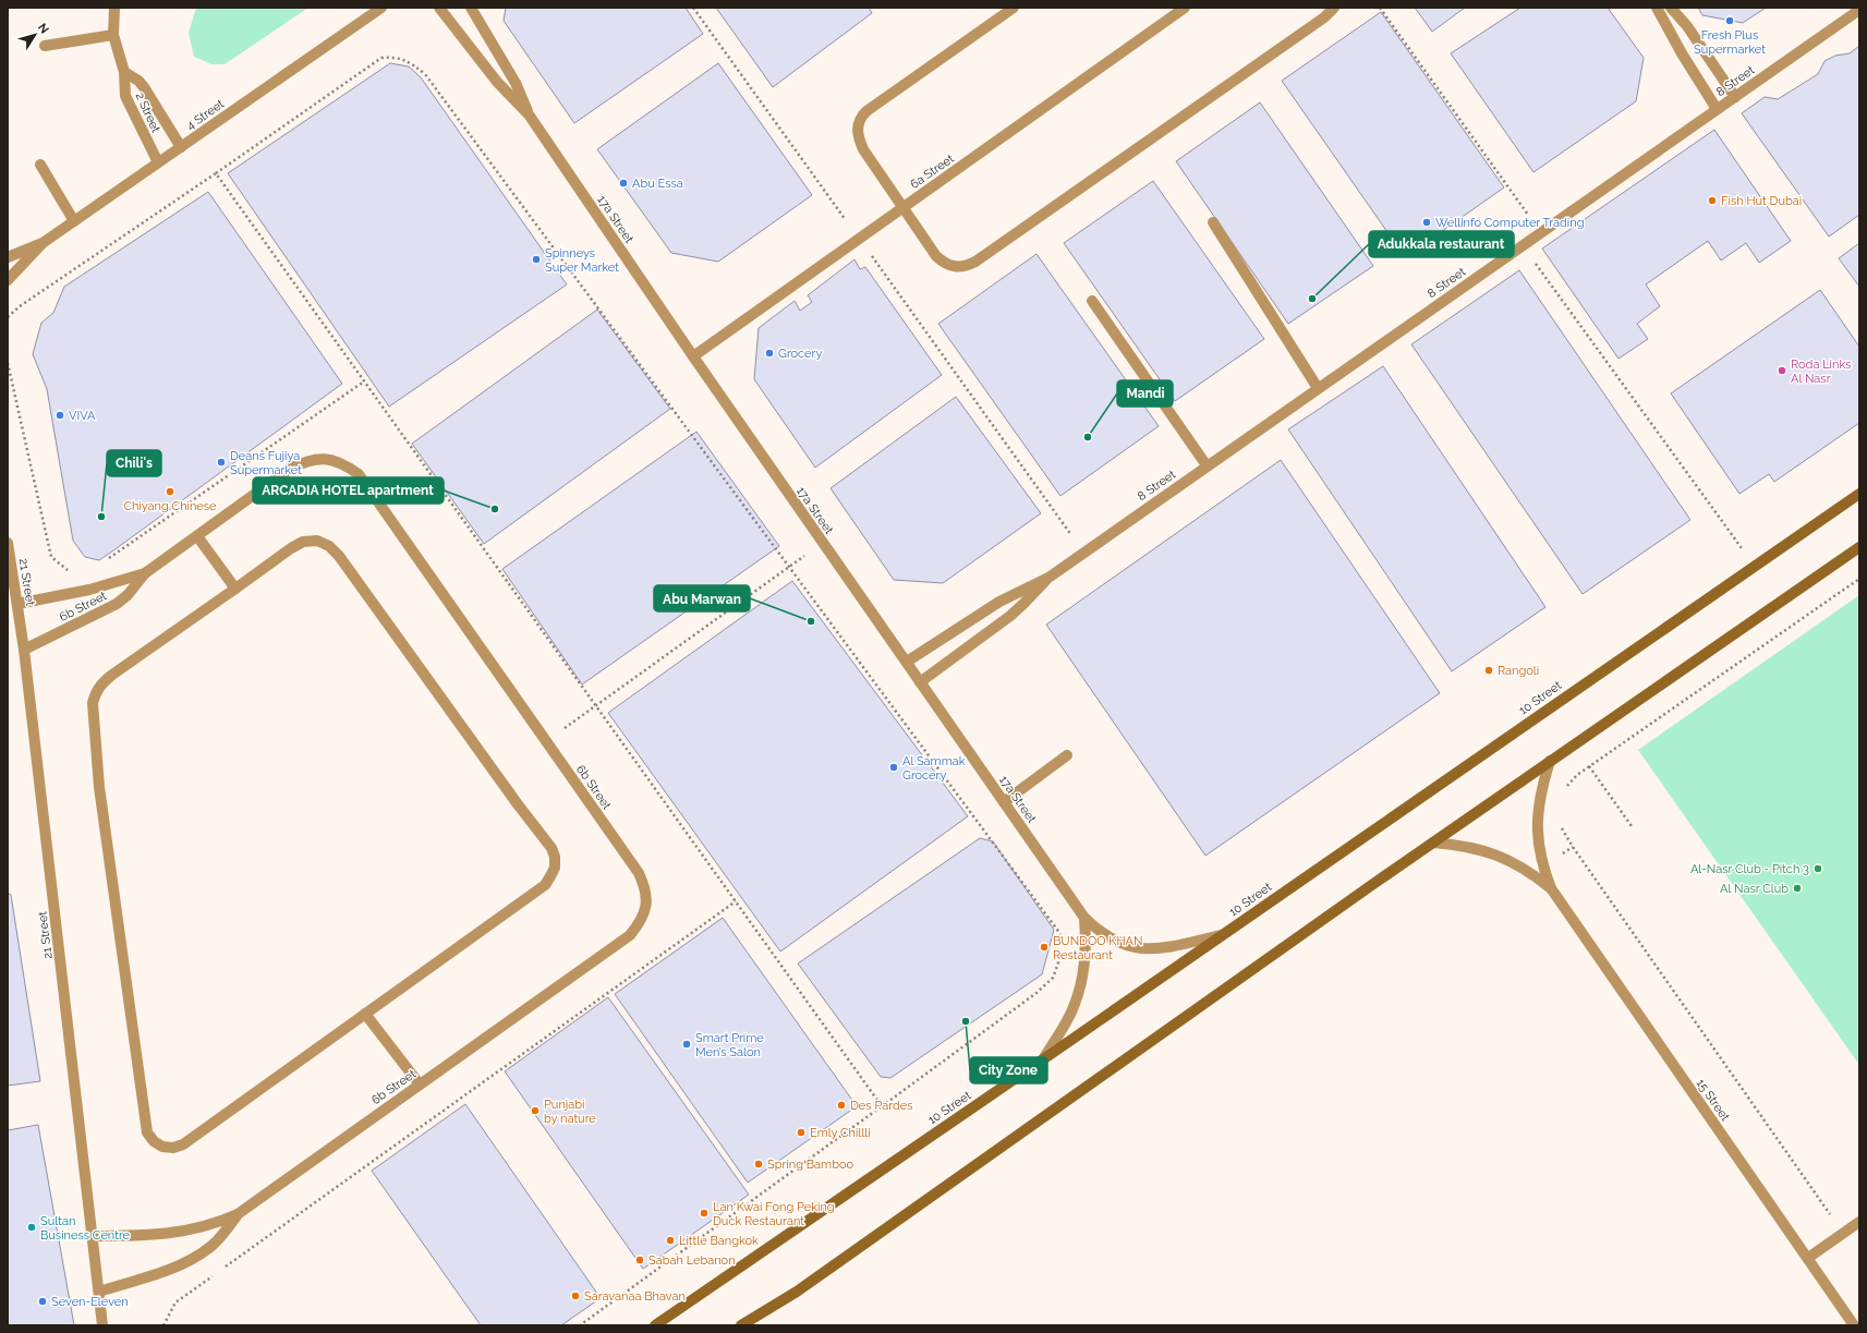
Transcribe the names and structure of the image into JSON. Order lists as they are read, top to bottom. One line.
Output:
{"streets":{"main road":["10 Street"],"street":["8 Street","2 Street","4 Street","6a Street","17a Street","21 Street","6b Street","15 Street"]},"crossings":[["8 Street","17a Street"],["2 Street","4 Street"],["6a Street","17a Street"],["17a Street","10 Street"],["21 Street","6b Street"]],"places":["Fresh Plus Supermarket","Abu Essa","Fish Hut Dubai","Wellinfo Computer Trading","Spinneys Super Market","Adukkala restaurant","Grocery","Roda Links Al Nasr","VIVA","Mandi","Deans Fujiya Supermarket","Chiyang Chinese","ARCADIA HOTEL apartment","Chili's","Abu Marwan","Rangoli","Al Sammak Grocery","Al-Nasr Club - Pitch 3","Al Nasr Club","BUNDOO KHAN Restaurant","City Zone","Smart Prime Men’s Salon","Des Pardes","Punjabi by nature","Emly Chillli","Spring Bamboo","Lan Kwai Fong Peking Duck Restaurant","Sultan Business Centre","Little Bangkok","Sabah Lebanon","Saravanaa Bhavan","Seven-Eleven"],"north":"top right"}
